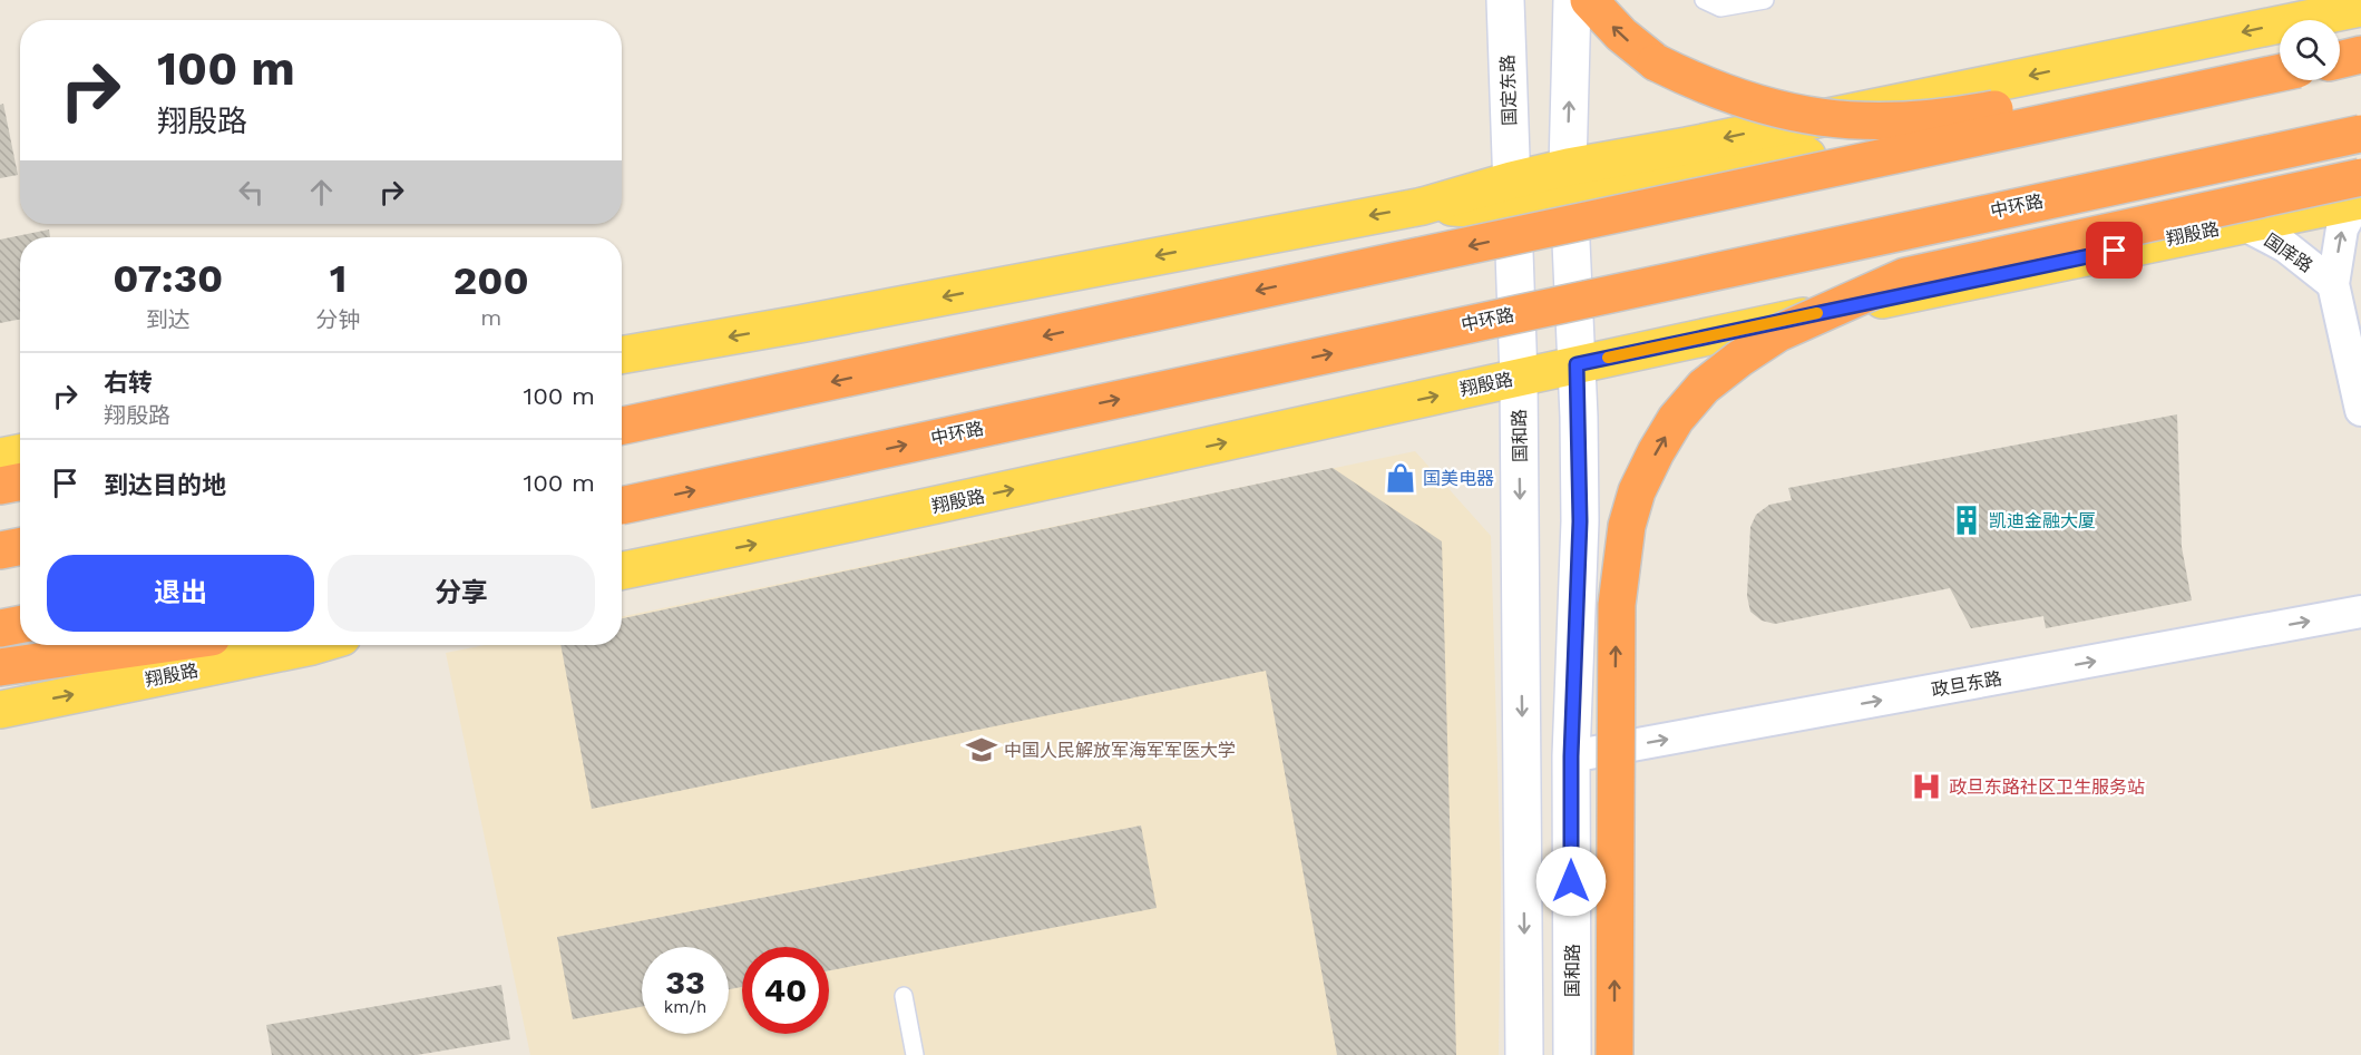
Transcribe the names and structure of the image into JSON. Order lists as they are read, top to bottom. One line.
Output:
{"streets":{"highway":["中环路"],"main road":["翔殷路"],"street":["国定东路","国庠路","国和路","政旦东路"]},"crossings":[["国定东路","翔殷路"],["国定东路","国和路"],["翔殷路","国庠路"],["翔殷路","国和路"],["国和路","政旦东路"]],"one_way":["政旦东路"],"places":{"shop":["国美电器"],"building":["凯迪金融大厦"],"school or university":["中国人民解放军海军军医大学"],"hospital":["政旦东路社区卫生服务站"]},"page":{"turn":["100 m","翔殷路"],"eta":["07:30","到达","1","分钟","200","m"],"list":[{"name":"右转","note":"翔殷路","value":"100 m"},{"name":"到达目的地","value":"100 m"}],"buttons":["退出","分享"],"speed":"33 km/h","limit":"40"}}
